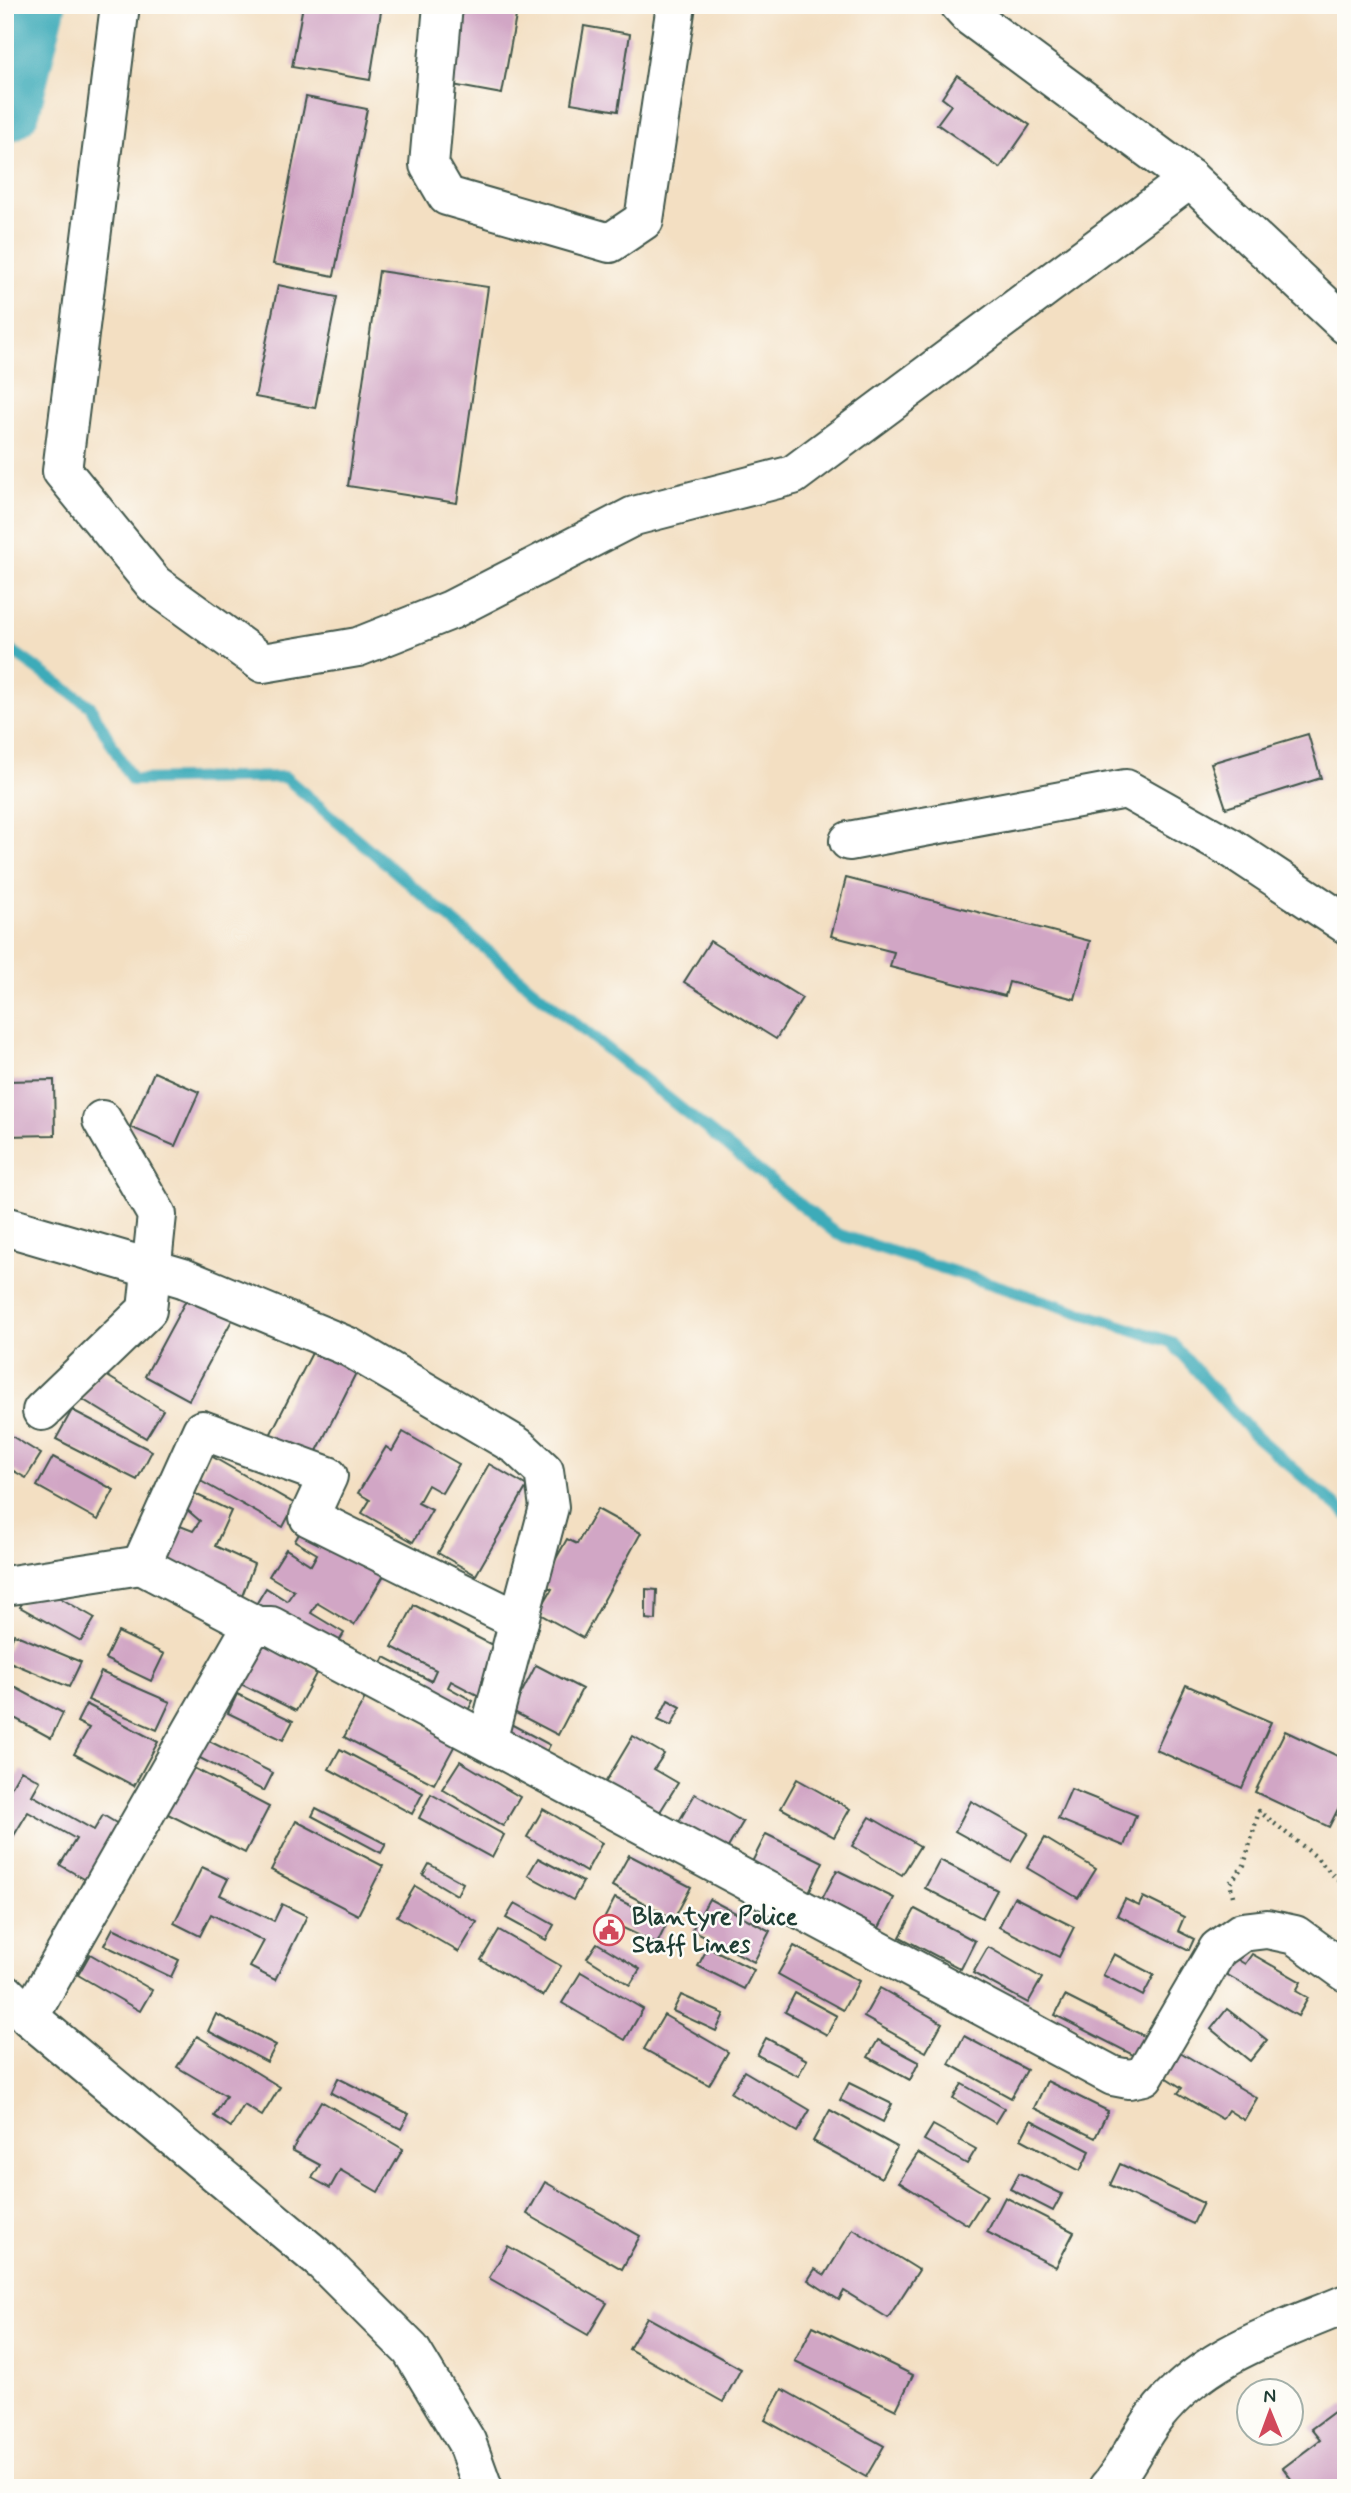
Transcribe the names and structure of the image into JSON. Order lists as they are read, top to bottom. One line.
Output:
{"places":{"public building":["Blantyre Police Staff Lines"]},"north":"top"}
